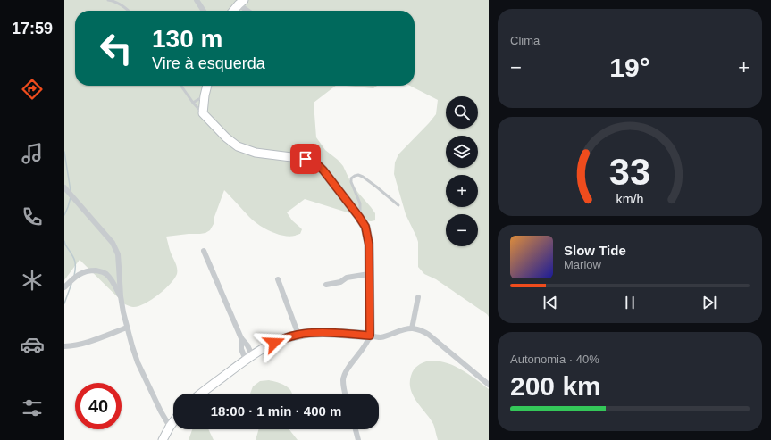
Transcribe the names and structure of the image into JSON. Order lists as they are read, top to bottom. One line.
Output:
{"page":{"tabs":"17:59","tile":["Clima",["Autonomia · 40%","200 km"]],"turn":["130 m","Vire à esquerda"],"heat":["−","19°","+"],"map_buttons":["+","−"],"song":["Slow Tide","Marlow"],"limit":"40","trip":"18:00 · 1 min · 400 m","gauge":["33","km/h"]}}
